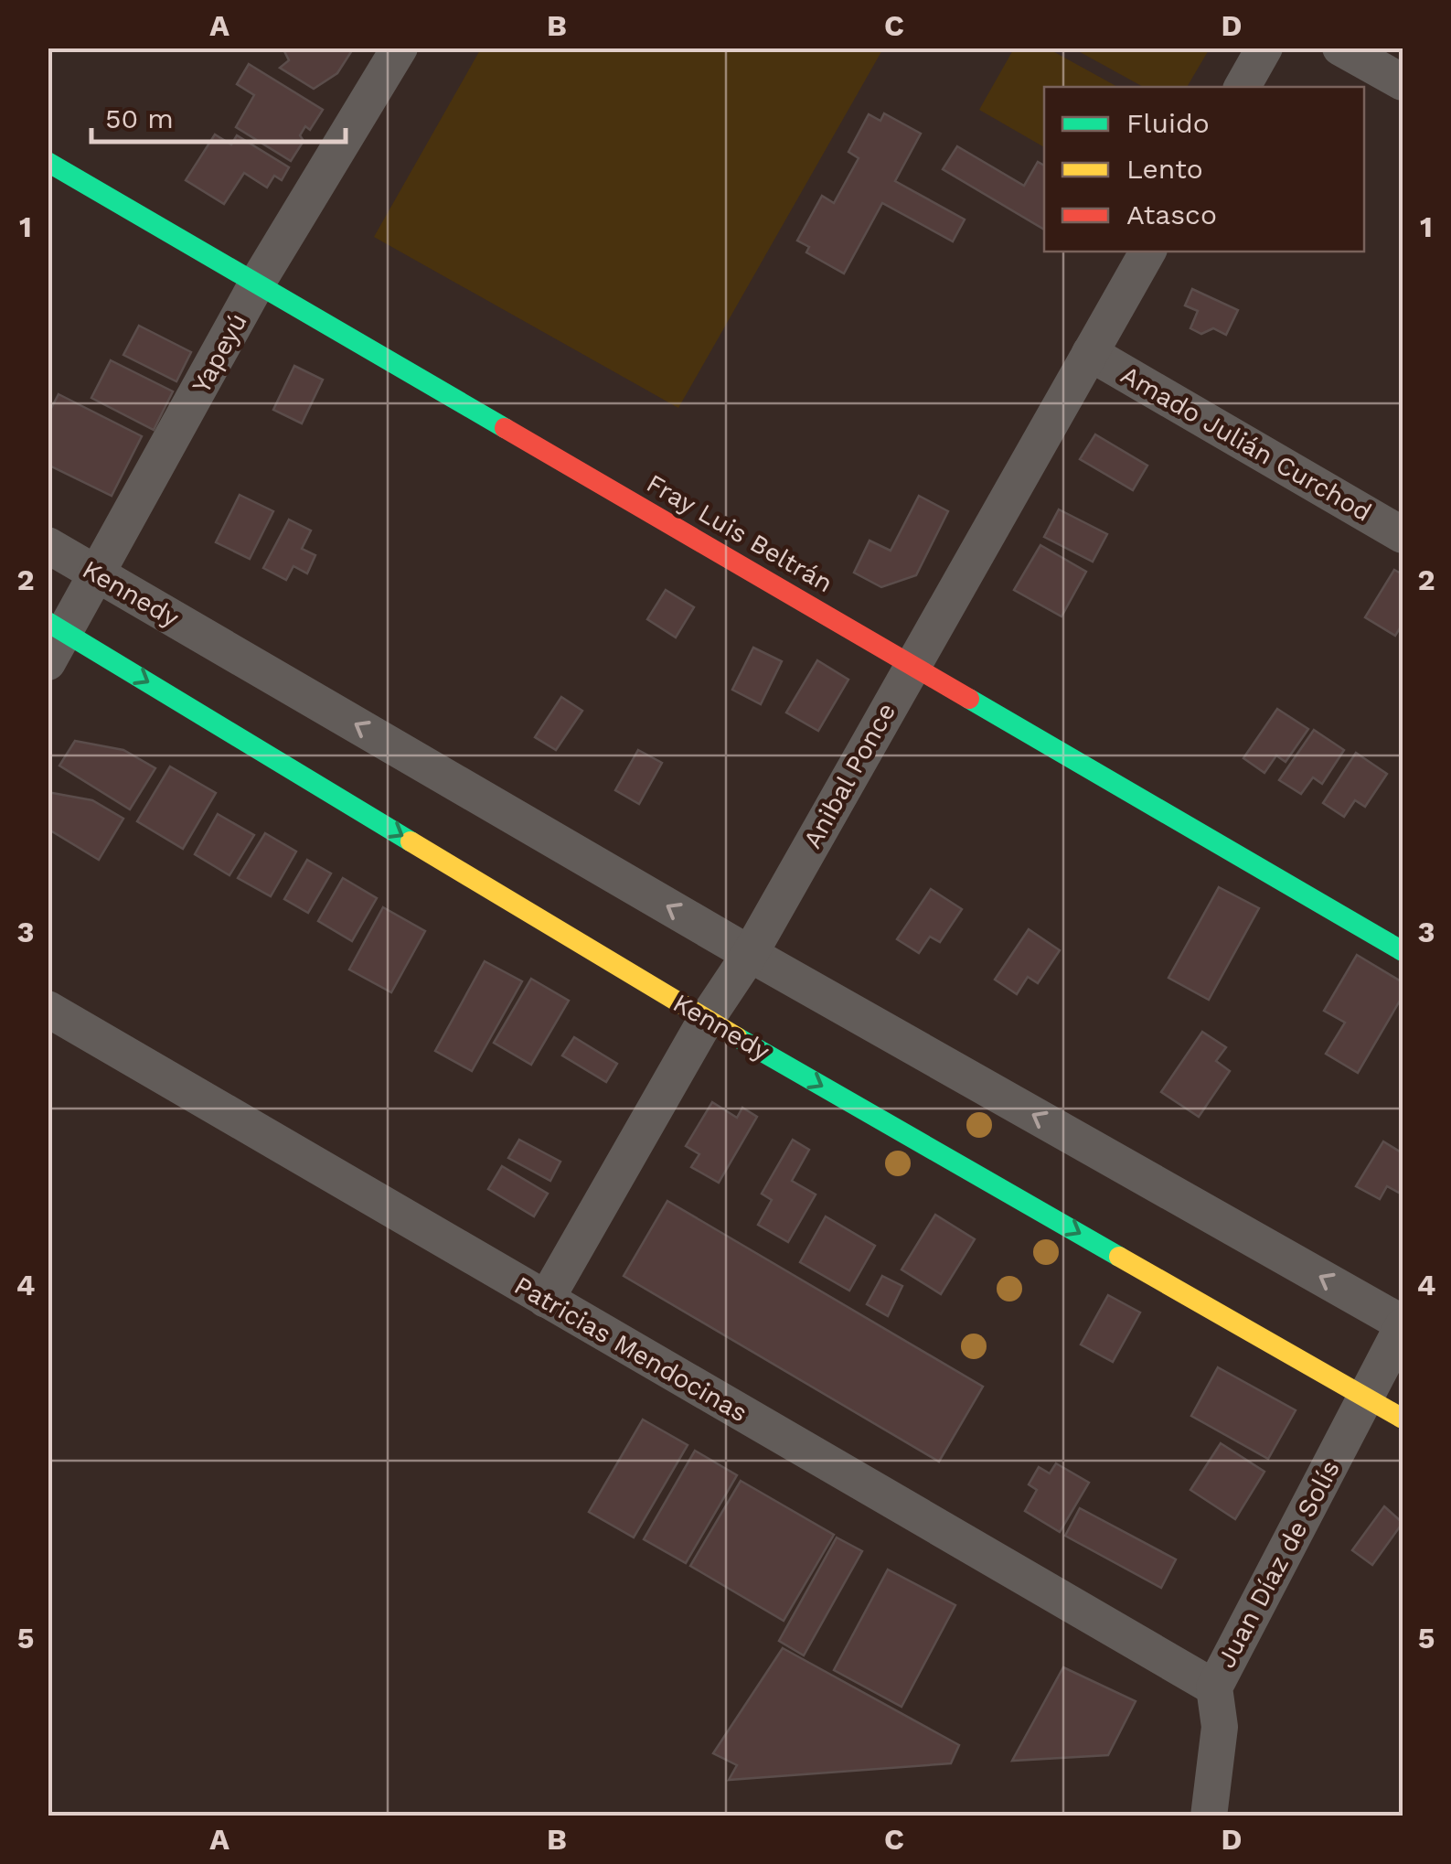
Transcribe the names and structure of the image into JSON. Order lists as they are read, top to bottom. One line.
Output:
{"streets":{"street":["Yapeyú","Amado Julián Curchod","Fray Luis Beltrán","Kennedy","Anibal Ponce","Patricias Mendocinas","Juan Díaz de Solís"]},"crossings":[["Yapeyú","Fray Luis Beltrán"],["Yapeyú","Kennedy"],["Amado Julián Curchod","Anibal Ponce"],["Fray Luis Beltrán","Anibal Ponce"],["Kennedy","Anibal Ponce"],["Kennedy","Juan Díaz de Solís"],["Anibal Ponce","Patricias Mendocinas"],["Patricias Mendocinas","Juan Díaz de Solís"]],"legend":["Fluido","Lento","Atasco"],"scale_bar":"50 m","grid":{"columns":["A","B","C","D"],"rows":["1","2","3","4","5"]}}
